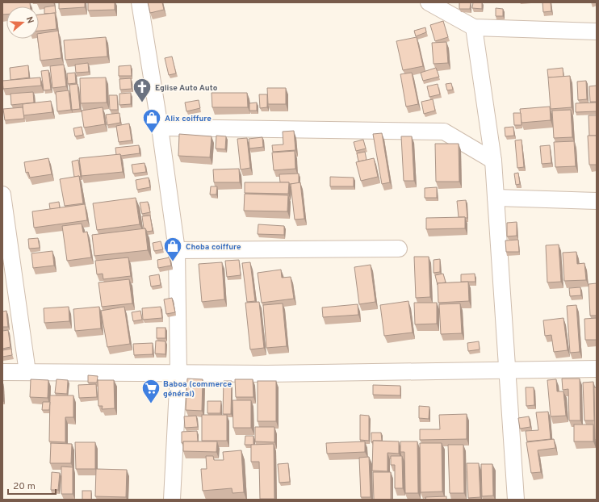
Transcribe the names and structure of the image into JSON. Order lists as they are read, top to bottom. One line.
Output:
{"places":{"church":["Eglise Auto Auto"],"shop":["Alix coiffure","Choba coiffure"],"supermarket":["Baboa (commerce général)"]},"scale_bar":"20 m","north":"right"}
